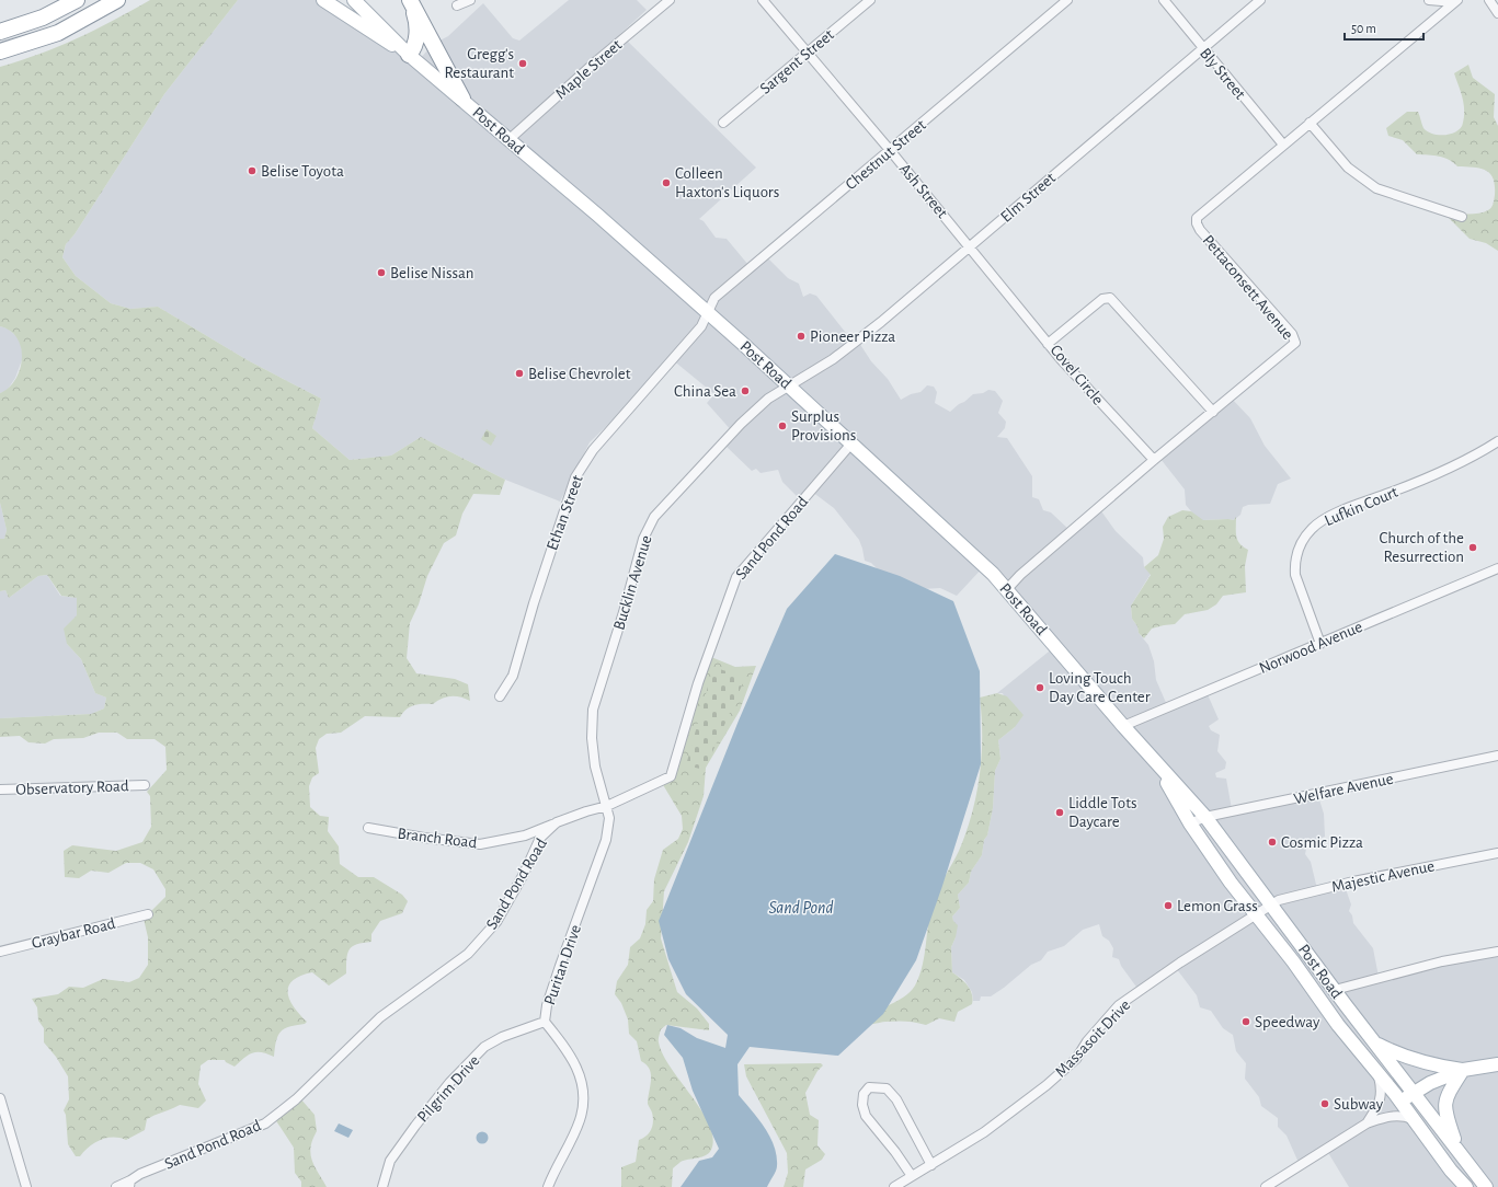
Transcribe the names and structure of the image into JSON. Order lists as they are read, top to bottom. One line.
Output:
{"streets":{"main road":["Post Road"],"street":["Sargent Street","Maple Street","Bly Street","Chestnut Street","Ash Street","Elm Street","Pettaconsett Avenue","Covel Circle","Lufkin Court","Ethan Street","Sand Pond Road","Bucklin Avenue","Norwood Avenue","Observatory Road","Welfare Avenue","Branch Road","Majestic Avenue","Graybar Road","Puritan Drive","Massasoit Drive","Pilgrim Drive"]},"crossings":[["Sargent Street","Ash Street"],["Maple Street","Post Road"],["Bly Street","Elm Street"],["Bly Street","Pettaconsett Avenue"],["Post Road","Chestnut Street"],["Post Road","Elm Street"],["Post Road","Pettaconsett Avenue"],["Post Road","Ethan Street"],["Post Road","Sand Pond Road"],["Post Road","Bucklin Avenue"],["Post Road","Norwood Avenue"],["Post Road","Welfare Avenue"],["Post Road","Majestic Avenue"],["Post Road","Massasoit Drive"],["Chestnut Street","Ash Street"],["Chestnut Street","Ethan Street"],["Ash Street","Elm Street"],["Ash Street","Covel Circle"],["Elm Street","Bucklin Avenue"],["Pettaconsett Avenue","Covel Circle"],["Lufkin Court","Norwood Avenue"],["Sand Pond Road","Bucklin Avenue"],["Sand Pond Road","Branch Road"],["Sand Pond Road","Puritan Drive"],["Bucklin Avenue","Puritan Drive"],["Majestic Avenue","Massasoit Drive"],["Puritan Drive","Pilgrim Drive"]],"water":["Sand Pond"],"places":["Gregg's Restaurant","Belise Toyota","Colleen Haxton's Liquors","Belise Nissan","Pioneer Pizza","Belise Chevrolet","China Sea","Surplus Provisions","Church of the Resurrection","Loving Touch Day Care Center","Liddle Tots Daycare","Cosmic Pizza","Lemon Grass","Speedway","Subway"],"scale_bar":"50 m"}
